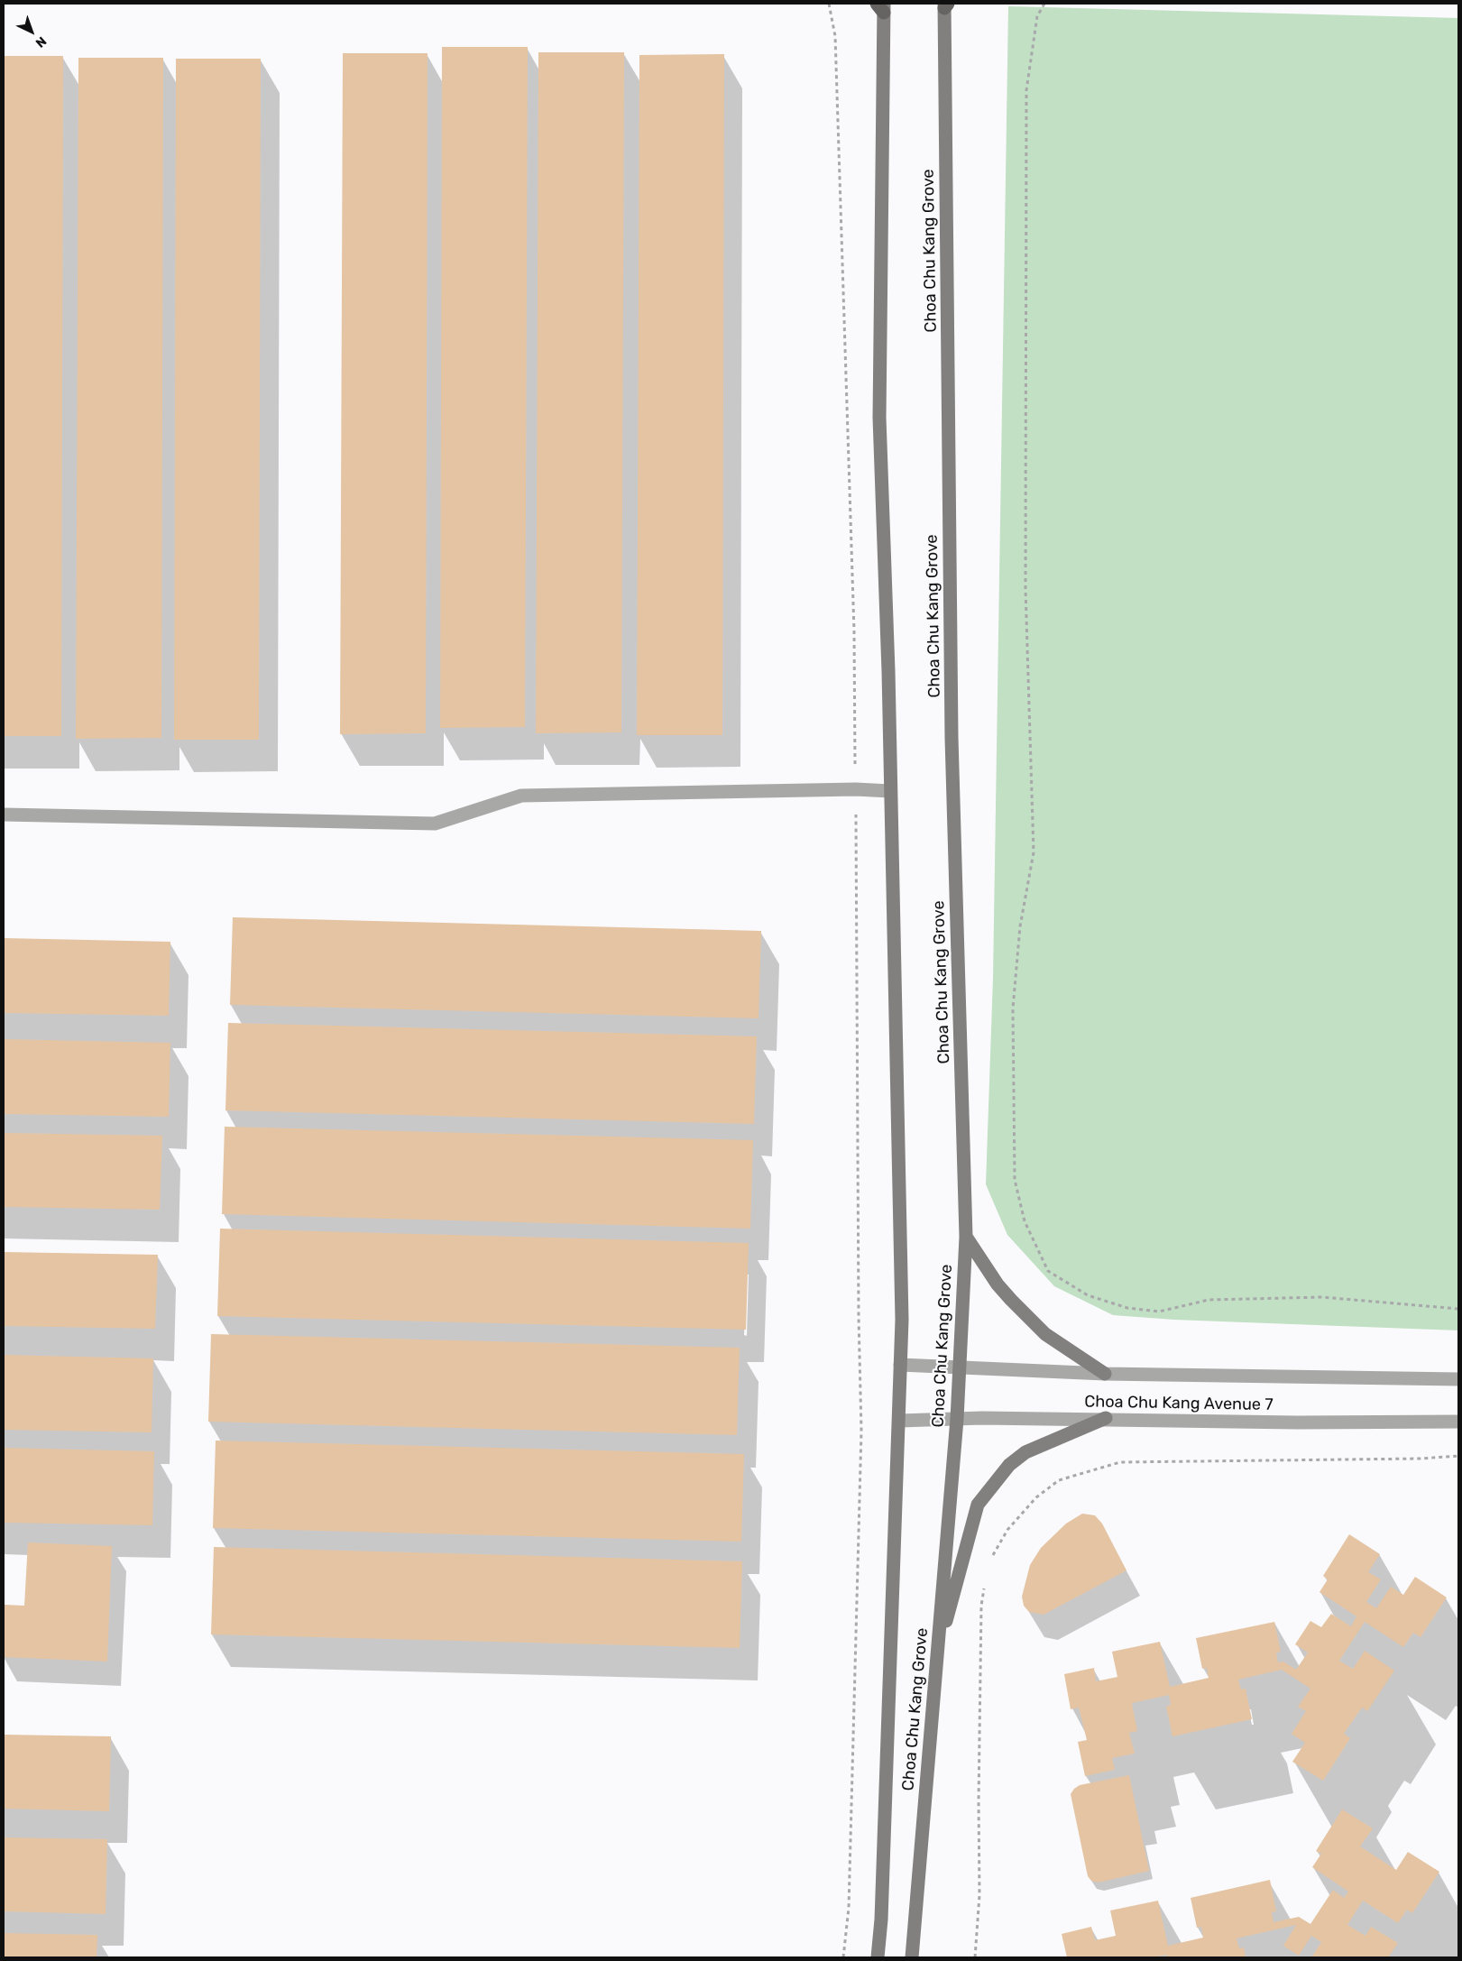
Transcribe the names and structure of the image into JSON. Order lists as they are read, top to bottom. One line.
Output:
{"streets":{"street":["Choa Chu Kang Grove","Choa Chu Kang Avenue 7"]},"crossings":[["Choa Chu Kang Grove","Choa Chu Kang Avenue 7"]],"north":"bottom right"}
